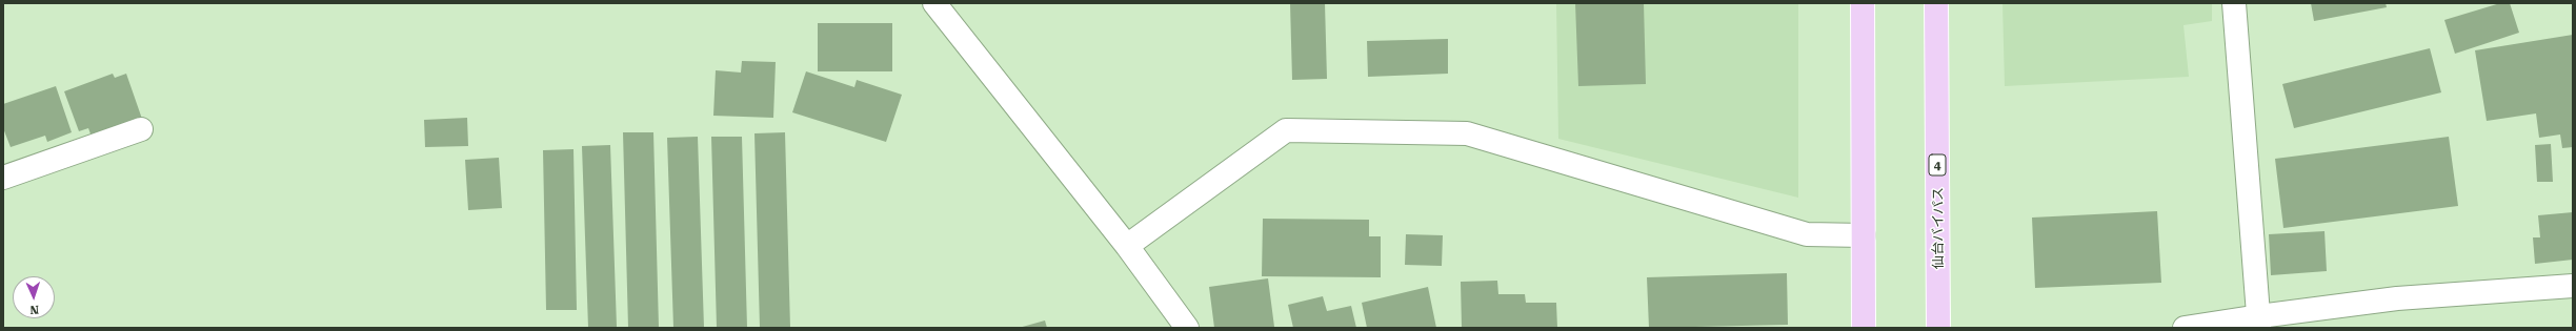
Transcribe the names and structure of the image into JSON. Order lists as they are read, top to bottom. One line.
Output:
{"streets":{"highway":["4","仙台バイパス"]},"north":"bottom"}
